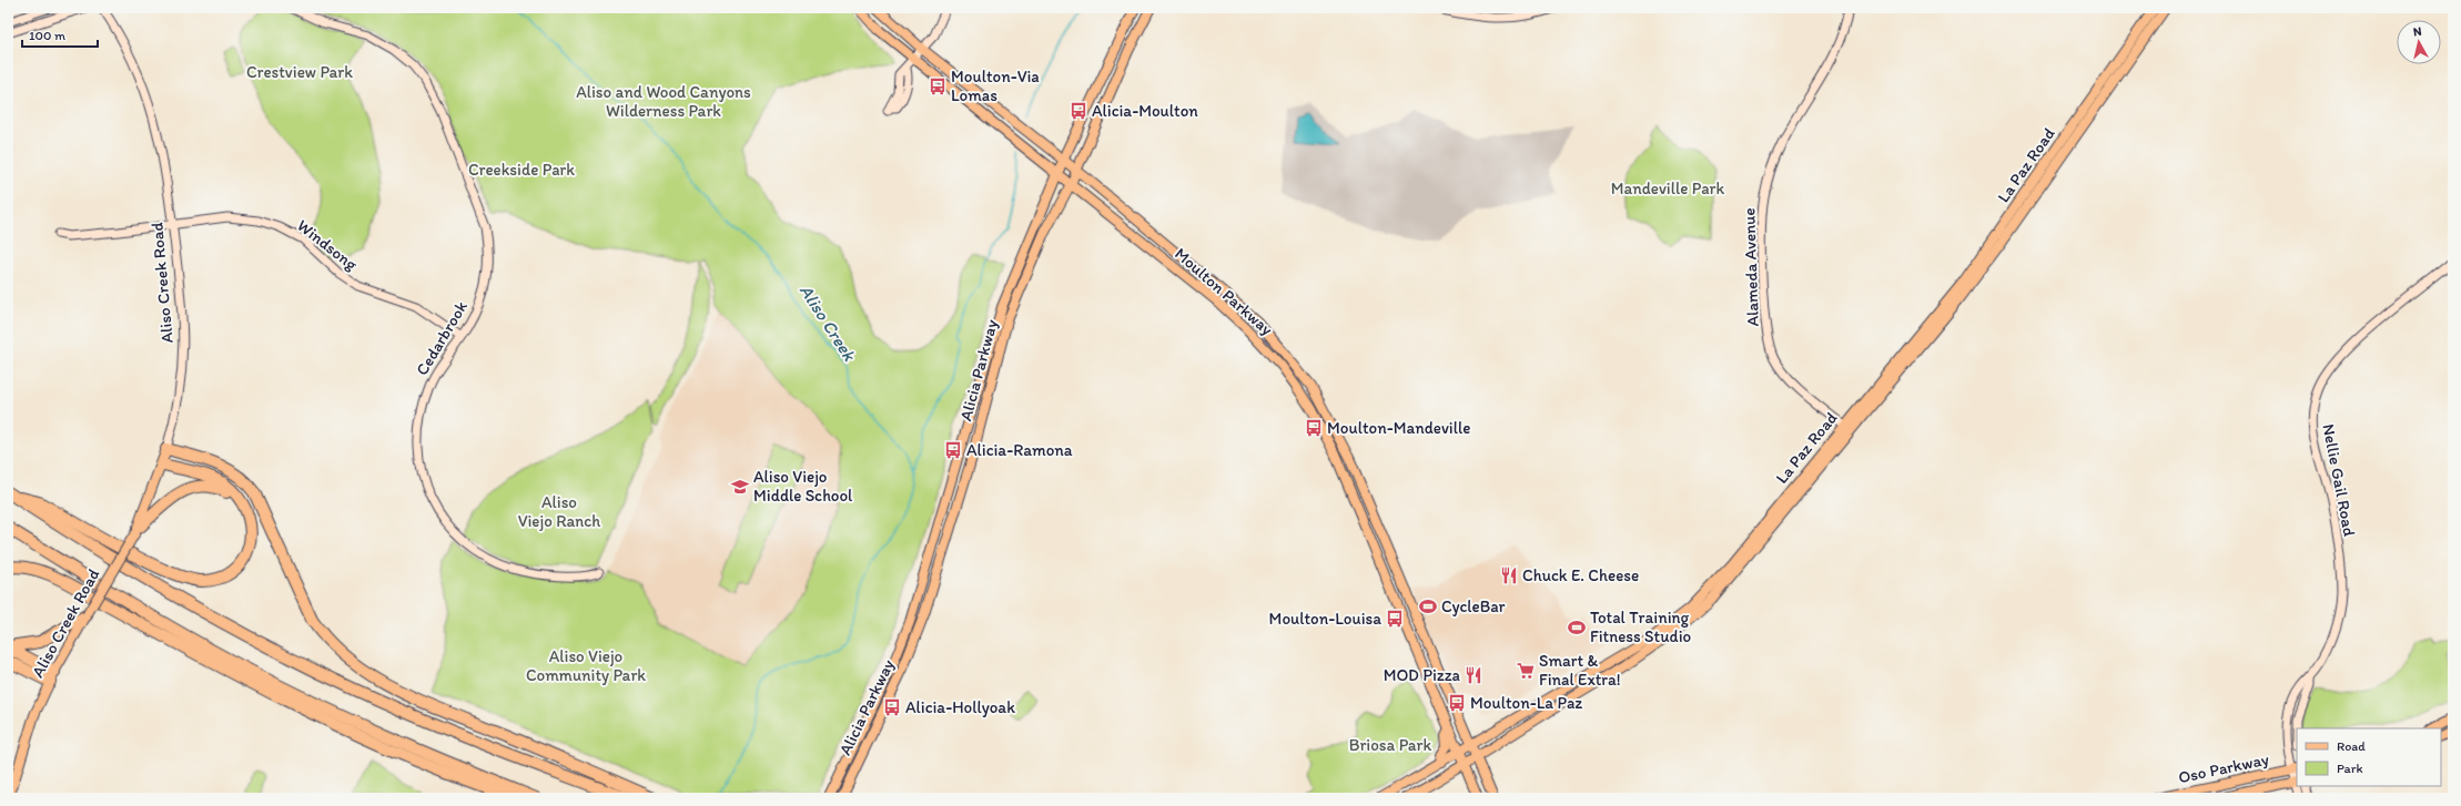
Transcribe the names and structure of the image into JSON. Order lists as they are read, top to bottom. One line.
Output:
{"streets":{"main road":["La Paz Road","Aliso Creek Road","Moulton Parkway","Alicia Parkway","Oso Parkway"],"street":["Windsong","Alameda Avenue","Cedarbrook","Nellie Gail Road"]},"crossings":[["La Paz Road","Alameda Avenue"],["La Paz Road","Moulton Parkway"],["Windsong","Aliso Creek Road"],["Windsong","Cedarbrook"],["Moulton Parkway","Alicia Parkway"],["Nellie Gail Road","Oso Parkway"]],"water":["Aliso Creek"],"parks":["Crestview Park","Aliso and Wood Canyons Wilderness Park","Creekside Park","Mandeville Park","Aliso Viejo Ranch","Aliso Viejo Community Park","Briosa Park"],"places":{"bus stop":["Moulton-Via Lomas","Alicia-Moulton","Moulton-Mandeville","Alicia-Ramona","Moulton-Louisa","Moulton-La Paz","Alicia-Hollyoak"],"school or university":["Aliso Viejo Middle School"],"restaurant":["Chuck E. Cheese","MOD Pizza"],"sports":["CycleBar","Total Training Fitness Studio"],"supermarket":["Smart & Final Extra!"]},"legend":["Road","Park"],"scale_bar":"100 m","north":"top"}
